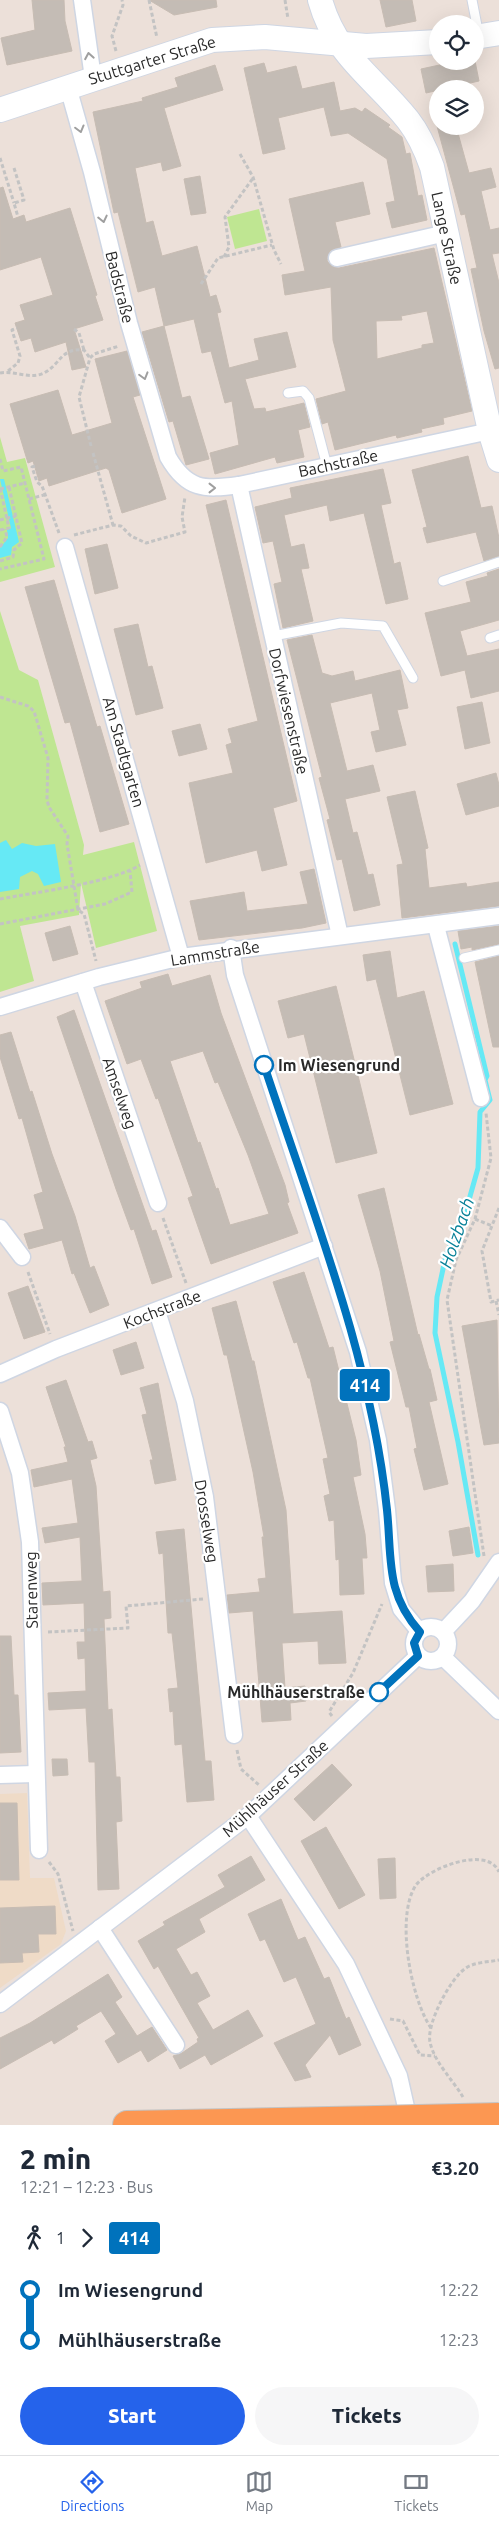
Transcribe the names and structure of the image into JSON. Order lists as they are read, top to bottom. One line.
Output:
{"streets":{"main road":["Stuttgarter Straße","Lange Straße"],"street":["Badstraße","Bachstraße","Dorfwiesenstraße","Am Stadtgarten","Lammstraße","Amselweg","Kochstraße","Drosselweg","Starenweg","Mühlhäuser Straße"]},"crossings":[["Stuttgarter Straße","Lange Straße"],["Stuttgarter Straße","Badstraße"],["Lange Straße","Bachstraße"],["Badstraße","Bachstraße"],["Bachstraße","Dorfwiesenstraße"],["Dorfwiesenstraße","Lammstraße"],["Am Stadtgarten","Lammstraße"],["Lammstraße","Amselweg"],["Kochstraße","Drosselweg"]],"one_way":["Badstraße"],"water":["Holzbach"],"places":["Im Wiesengrund","Mühlhäuserstraße"],"lines":["bus line 414"],"page":{"on_map":"414","heading":["2 min","12:21 – 12:23 · Bus","€3.20"],"legs":["1","414"],"list":[{"name":"Im Wiesengrund","value":"12:22"},{"name":"Mühlhäuserstraße","value":"12:23"}],"buttons":["Start","Tickets"],"tabs":["Directions","Map","Tickets"]}}
